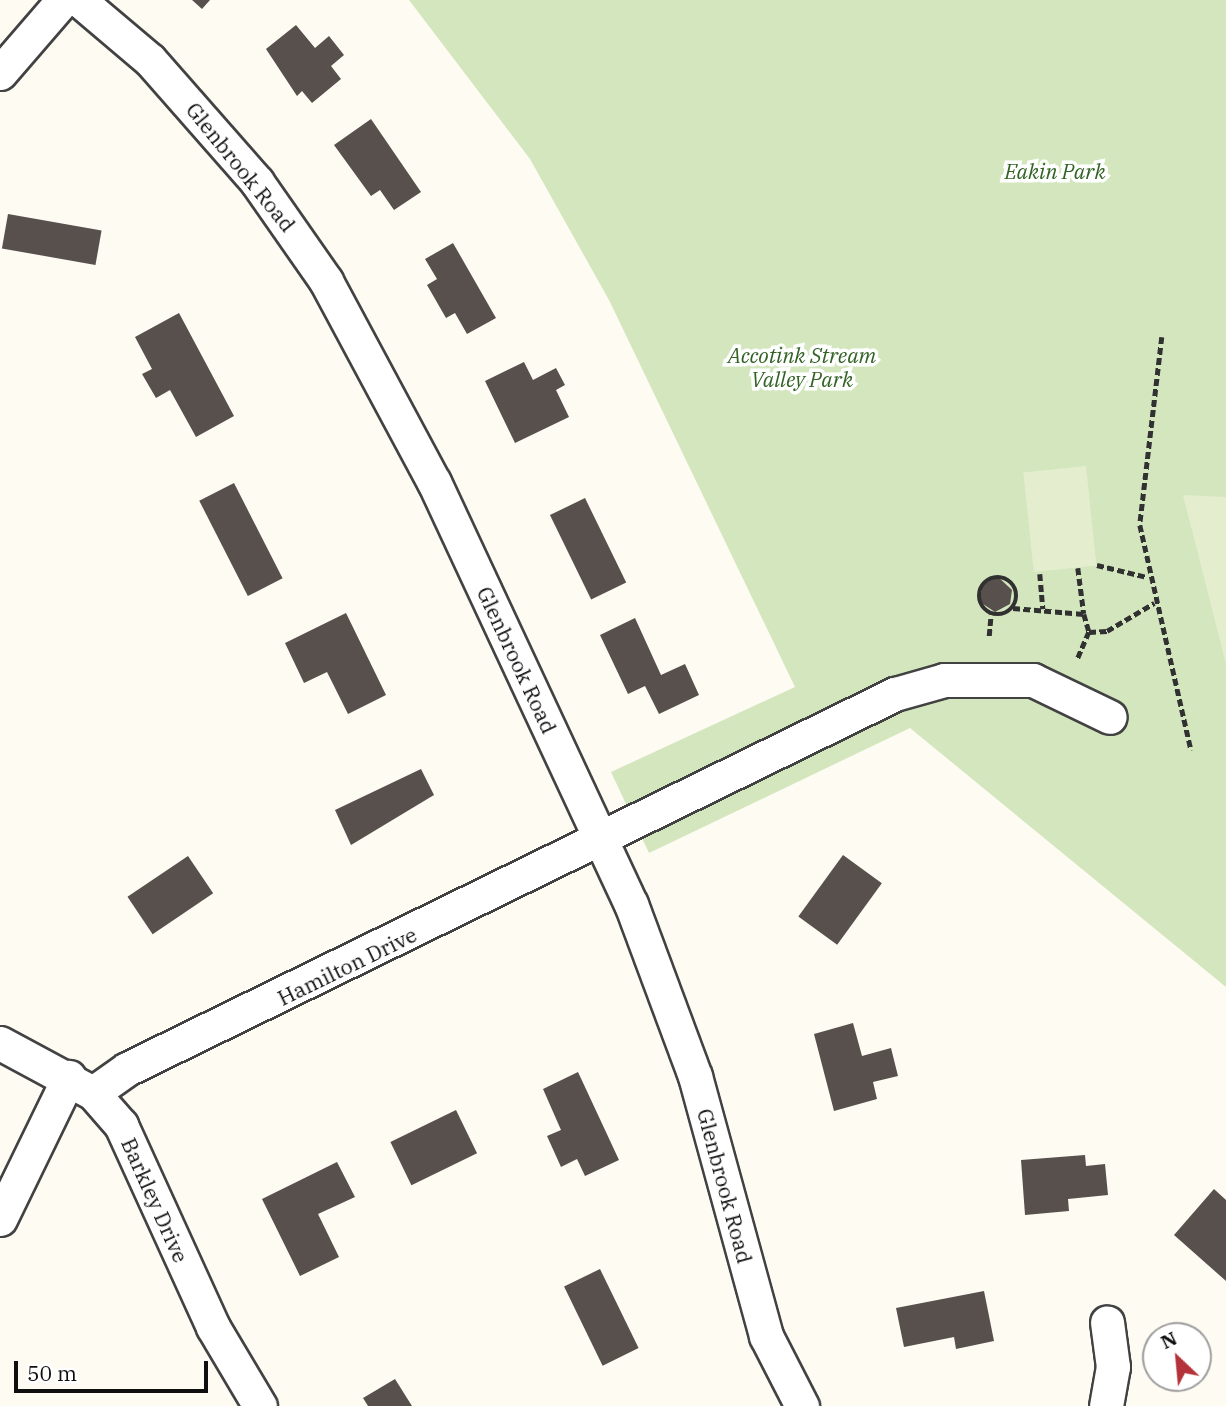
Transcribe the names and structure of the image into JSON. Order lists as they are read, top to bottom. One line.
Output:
{"streets":{"street":["Glenbrook Road","Hamilton Drive","Barkley Drive"]},"crossings":[["Glenbrook Road","Hamilton Drive"],["Hamilton Drive","Barkley Drive"]],"parks":["Eakin Park","Accotink Stream Valley Park"],"scale_bar":"50 m","north":"top left"}
